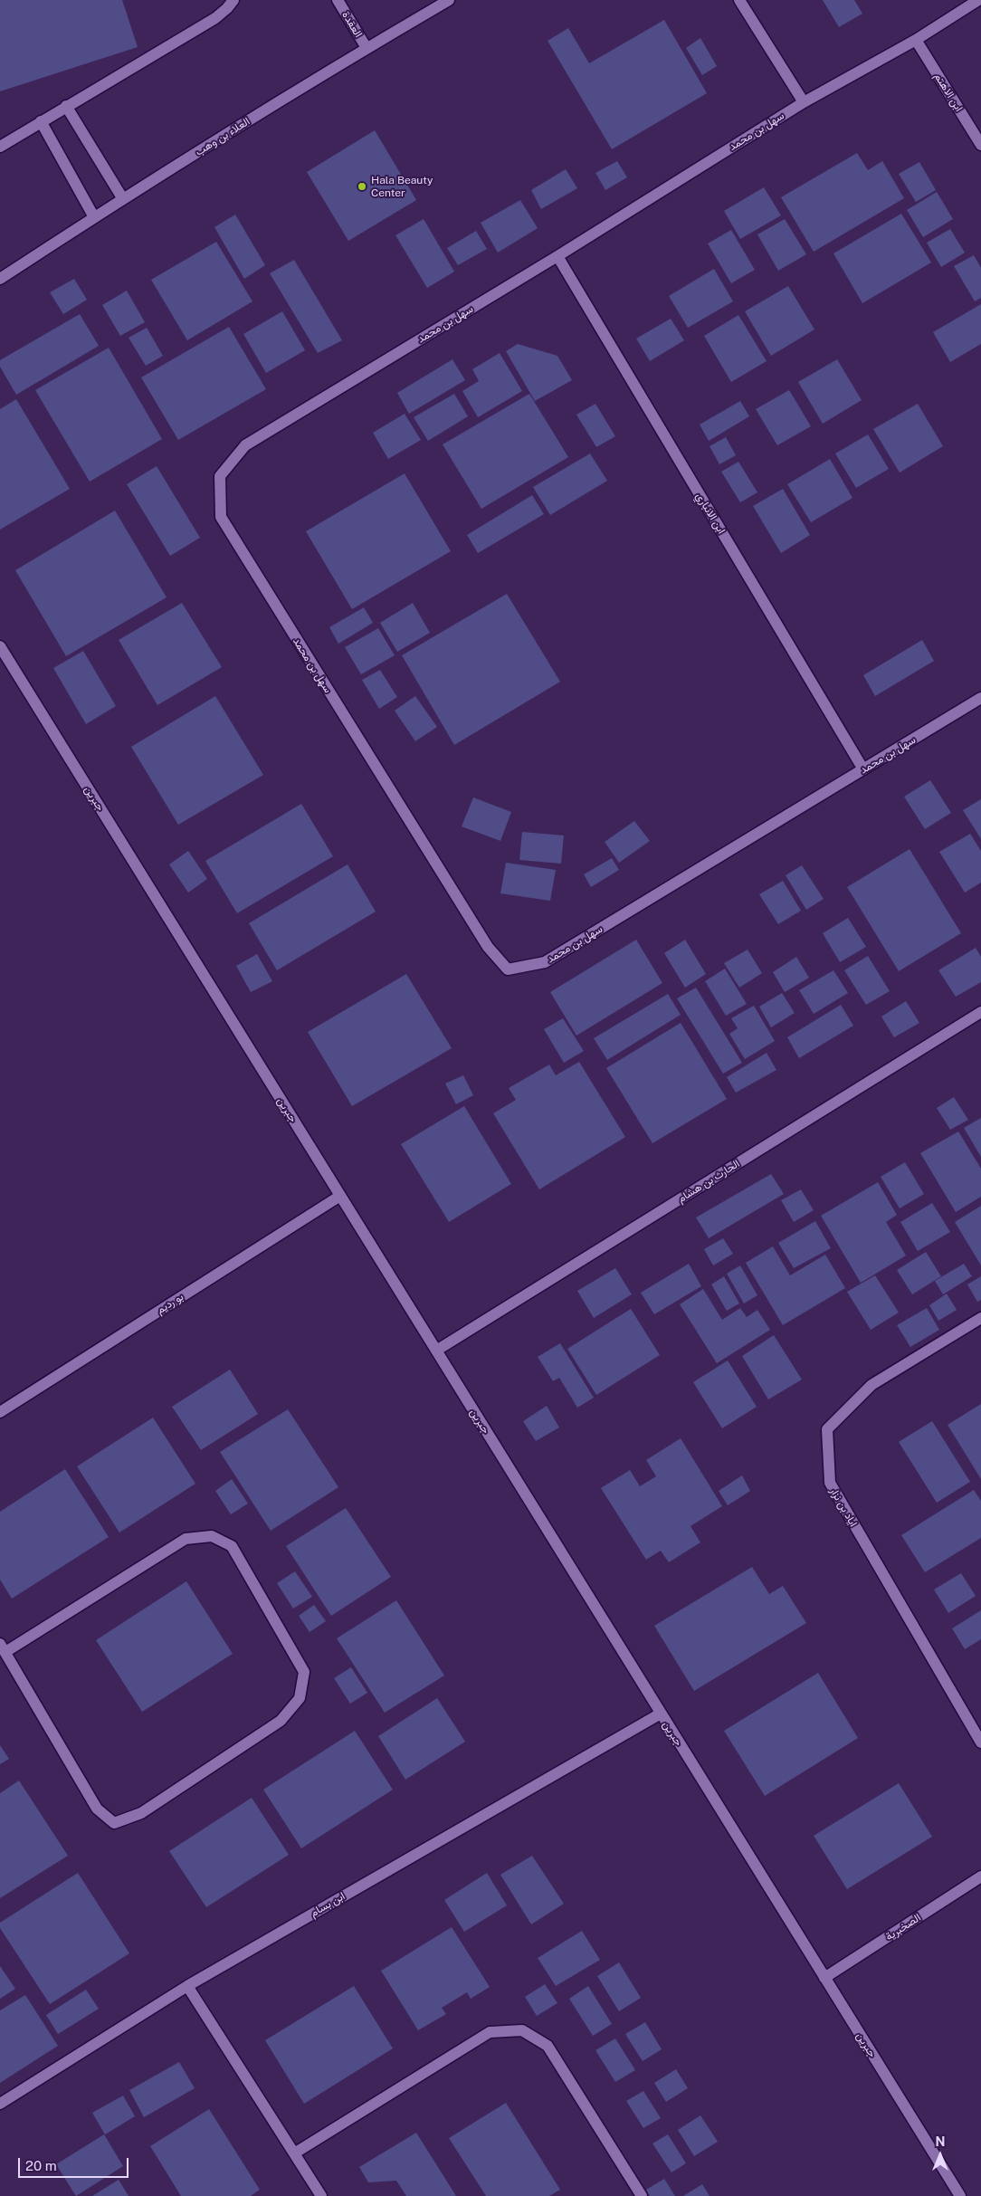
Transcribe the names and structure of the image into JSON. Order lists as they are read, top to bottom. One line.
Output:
{"streets":{"street":["العقدة","ابن الاهتم","سهل بن محمد","العلاء بن وهب","ابن الانباري","جبرين","الحارث بن هشام","بو رديم","اياد بن نزار","ابن بسام","الصخبرية"]},"crossings":[["العقدة","العلاء بن وهب"],["ابن الاهتم","سهل بن محمد"],["سهل بن محمد","ابن الانباري"],["جبرين","الحارث بن هشام"],["جبرين","بو رديم"],["جبرين","ابن بسام"],["جبرين","الصخبرية"]],"places":["Hala Beauty Center"],"scale_bar":"20 m","north":"top"}
